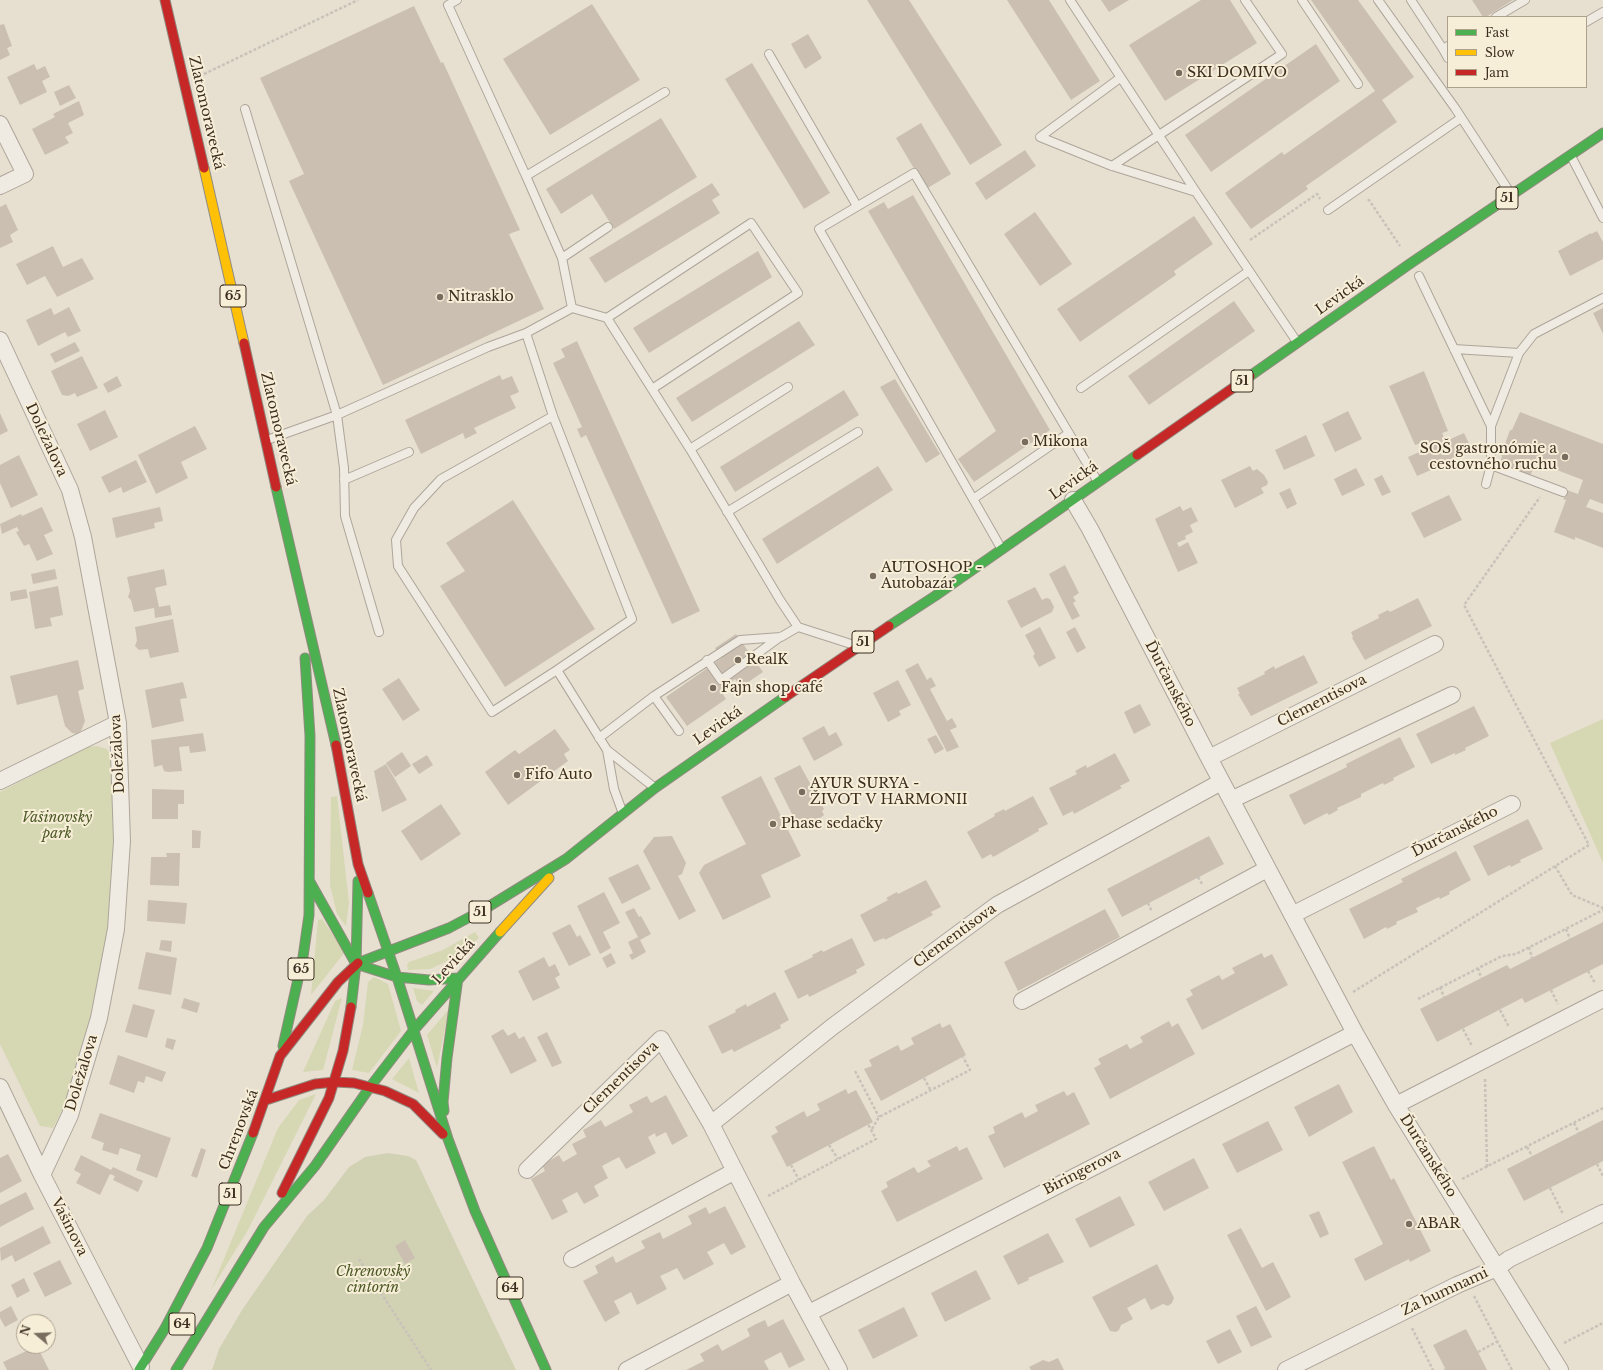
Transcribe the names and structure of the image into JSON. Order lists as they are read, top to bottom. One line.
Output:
{"streets":{"main road":["Zlatomoravecká","51","65","Levická","Chrenovská","64"],"street":["Doležalova","Ďurčanského","Clementisova","Biringerova","Vašinova","Za humnami"]},"crossings":[["Zlatomoravecká","65"],["51","65"],["51","Levická"],["51","64"],["65","Levická"],["65","Chrenovská"],["65","64"],["Levická","Ďurčanského"],["Levická","Chrenovská"],["Doležalova","Vašinova"],["Ďurčanského","Clementisova"],["Ďurčanského","Biringerova"],["Ďurčanského","Za humnami"],["Clementisova","Biringerova"],["Chrenovská","Vašinova"],["Chrenovská","64"]],"parks":["Vašinovský park","Chrenovský cintorín"],"places":["SKI DOMIVO","Nitrasklo","Mikona","SOŠ gastronómie a cestovného ruchu","AUTOSHOP - Autobazár","RealK","Fajn shop café","Fifo Auto","AYUR SURYA - ŽIVOT V HARMONII","Phase sedačky","ABAR"],"legend":["Fast","Slow","Jam"],"north":"left"}
